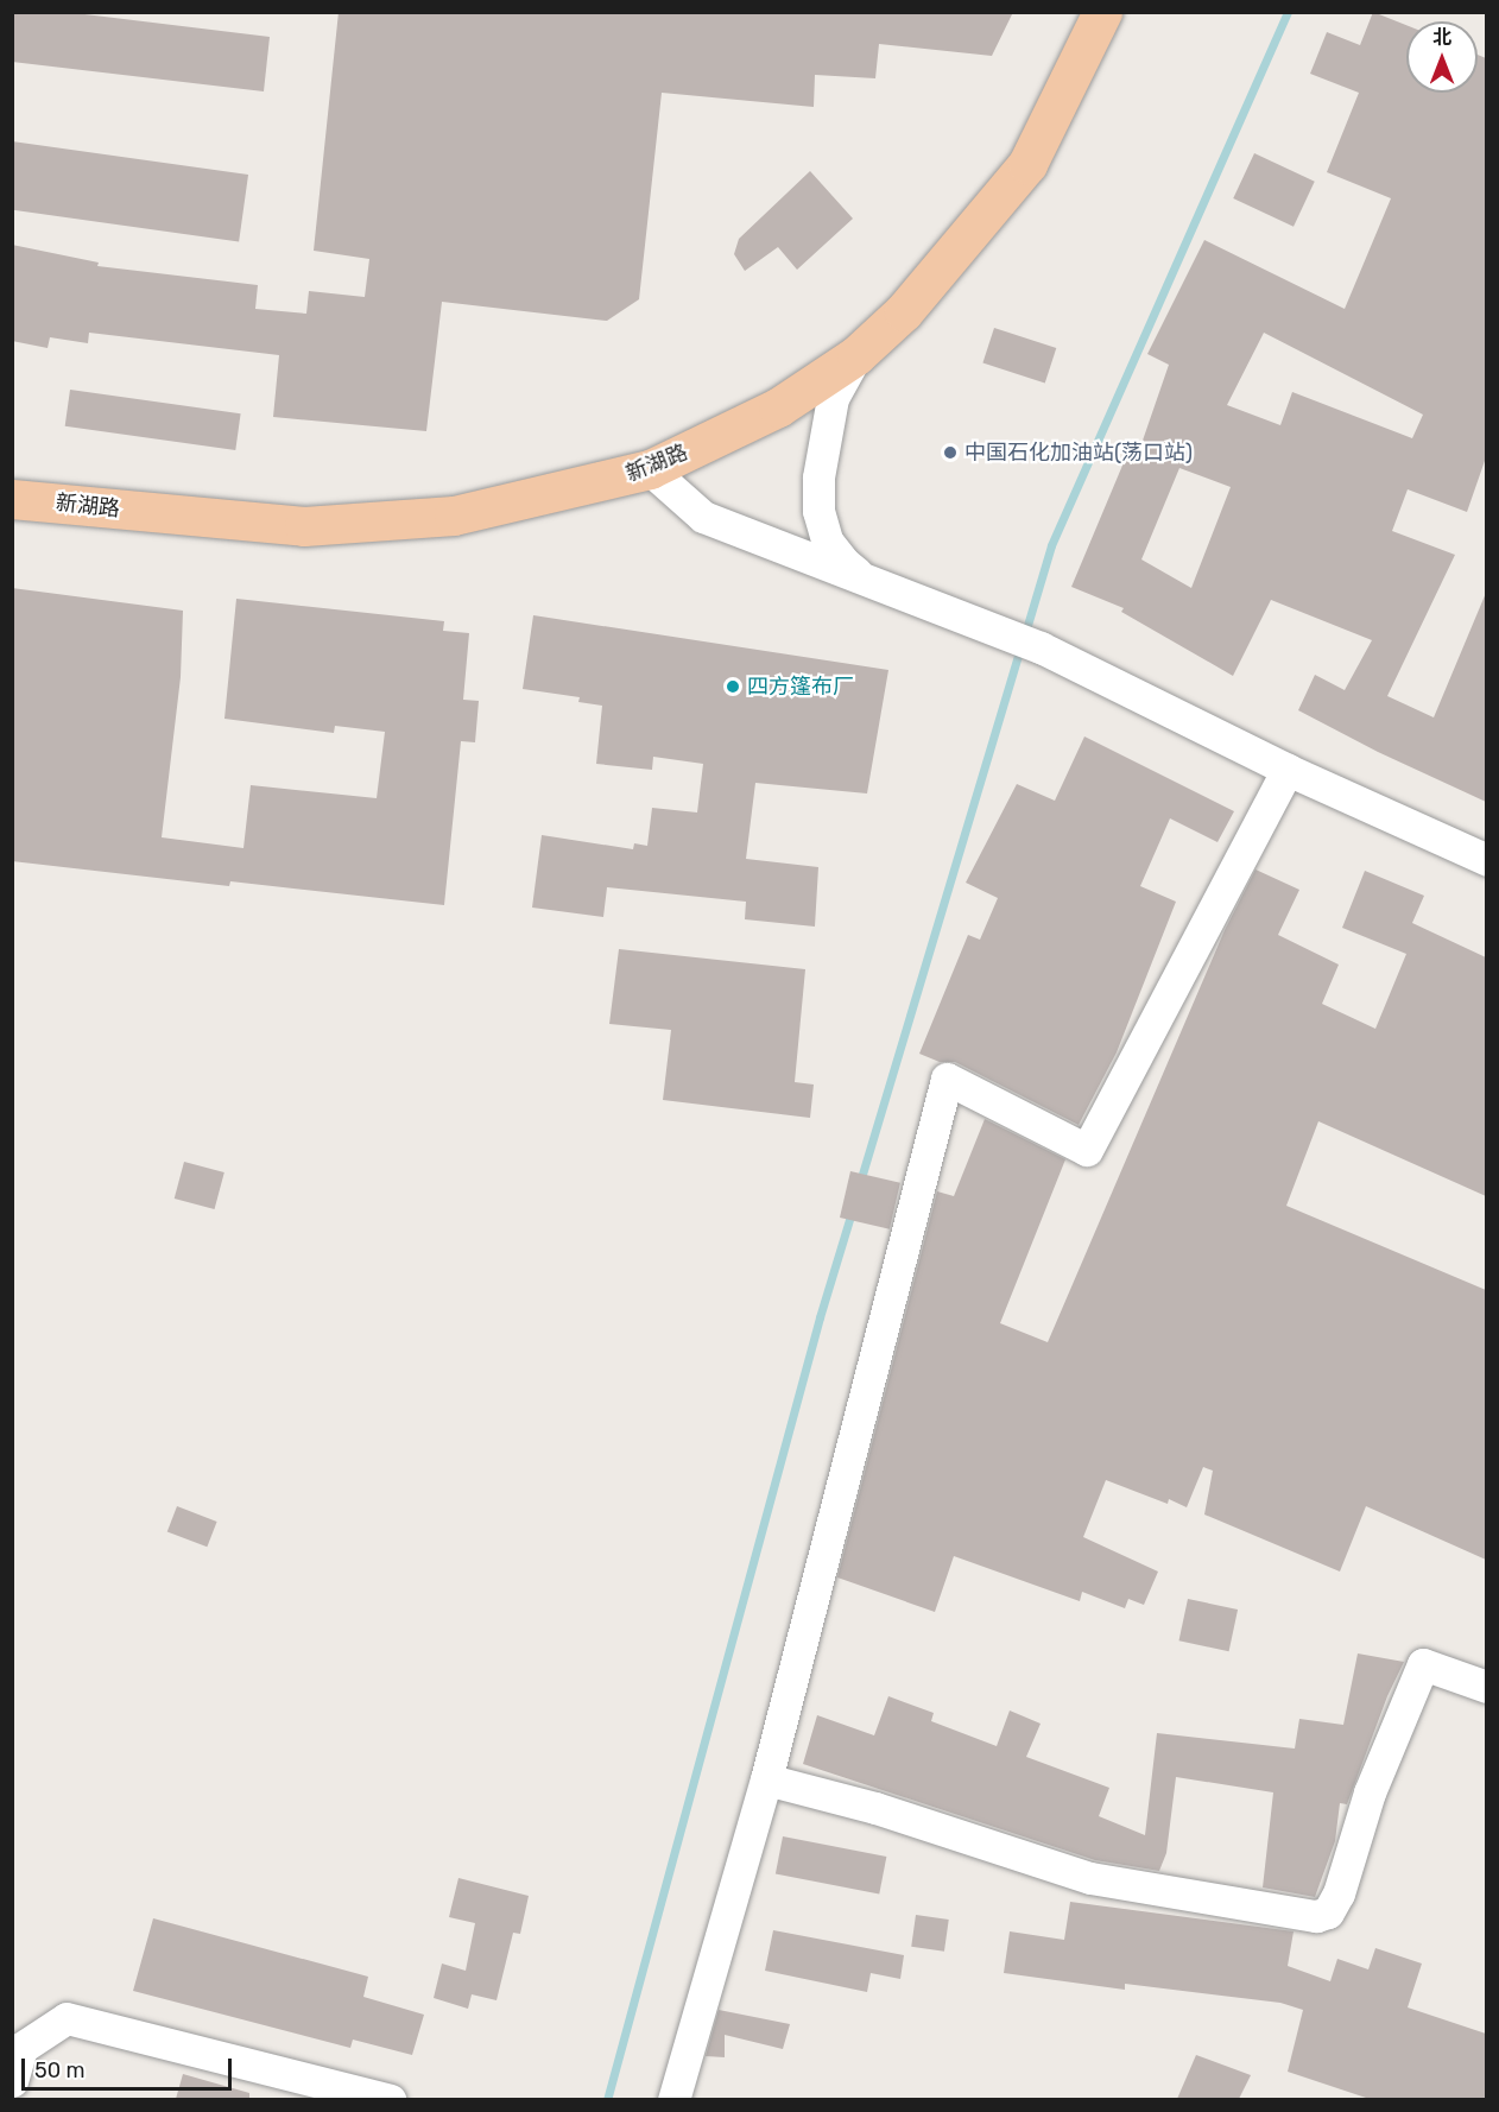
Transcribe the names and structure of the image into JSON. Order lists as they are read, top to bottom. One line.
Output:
{"streets":{"main road":["新湖路"]},"places":["中国石化加油站(荡口站)","四方篷布厂"],"scale_bar":"50 m","north":"top"}
